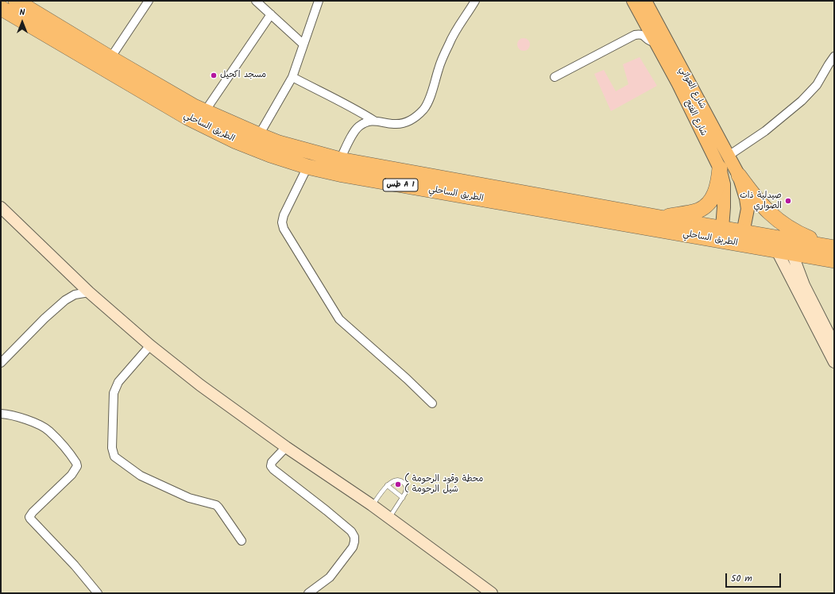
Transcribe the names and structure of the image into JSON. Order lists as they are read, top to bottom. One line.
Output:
{"streets":{"highway":["الطريق الساحلي","طس A 1"],"main road":["شارع العواتي","شارع الفتح"]},"crossings":[["شارع العواتي","الطريق الساحلي"],["شارع الفتح","الطريق الساحلي"]],"places":["مسجد اكحيل","صيدلية ذات الصواري","( محطة وقود الرحومة ( شيل الرحومة"],"scale_bar":"50 m","north":"top"}
